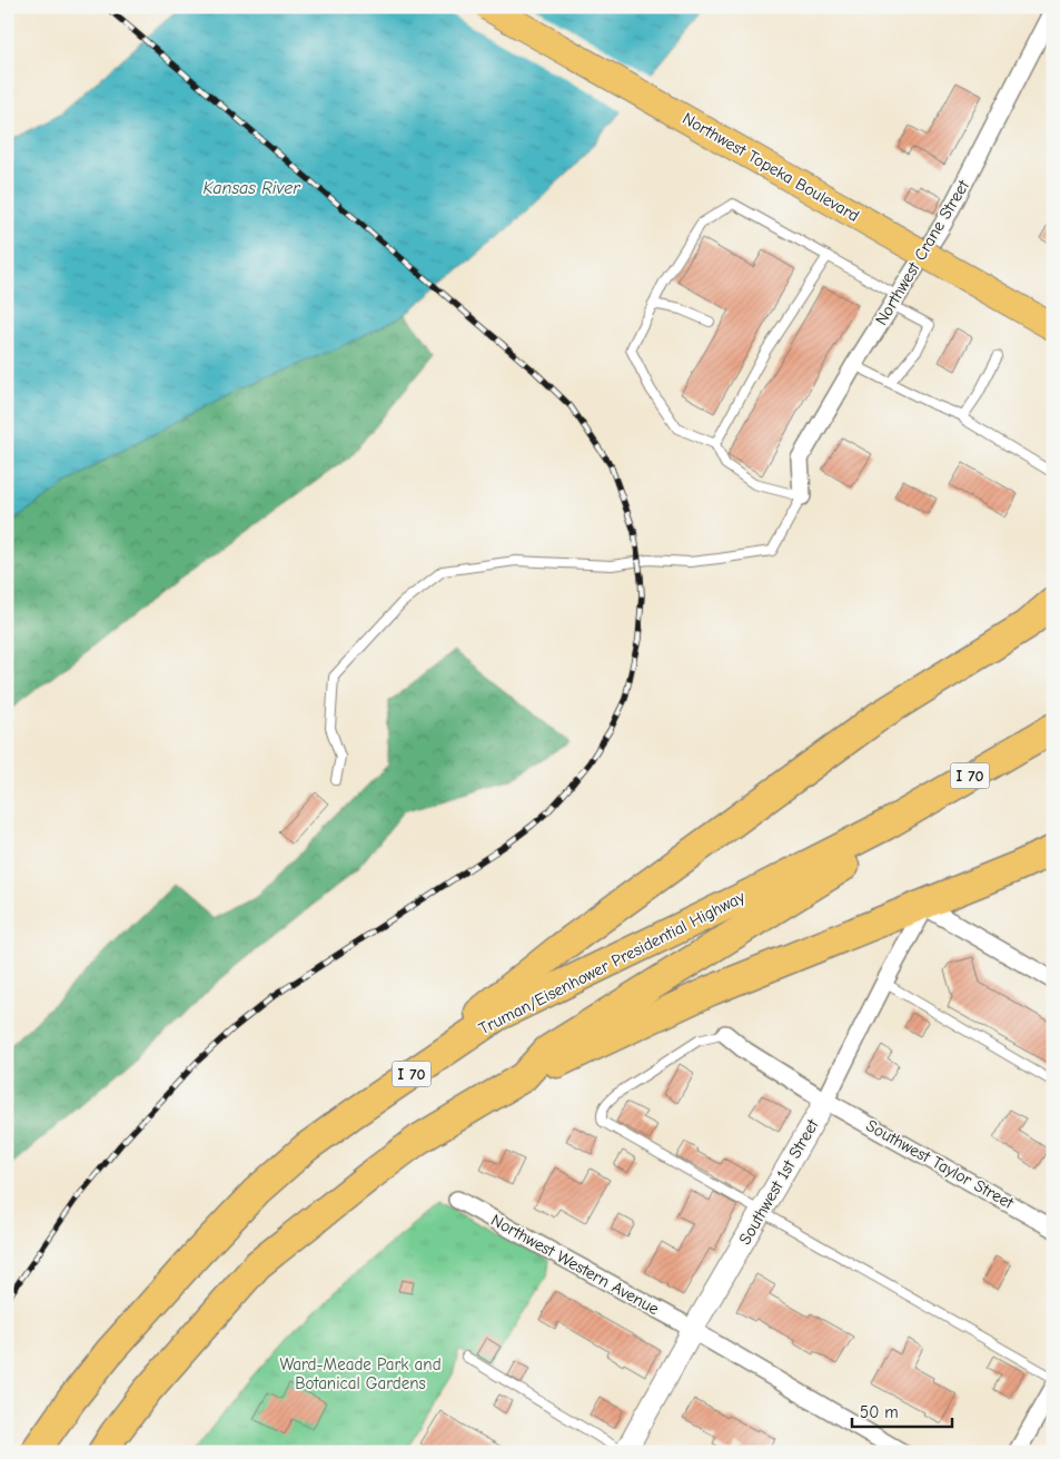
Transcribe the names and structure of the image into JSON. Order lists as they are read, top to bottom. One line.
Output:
{"streets":{"highway":["I 70","Truman/Eisenhower Presidential Highway"],"main road":["Northwest Topeka Boulevard"],"street":["Northwest Crane Street","Southwest Taylor Street","Southwest 1st Street","Northwest Western Avenue"]},"crossings":[["Southwest Taylor Street","Southwest 1st Street"],["Southwest 1st Street","Northwest Western Avenue"]],"water":["Kansas River"],"parks":["Ward-Meade Park and Botanical Gardens"],"scale_bar":"50 m"}
